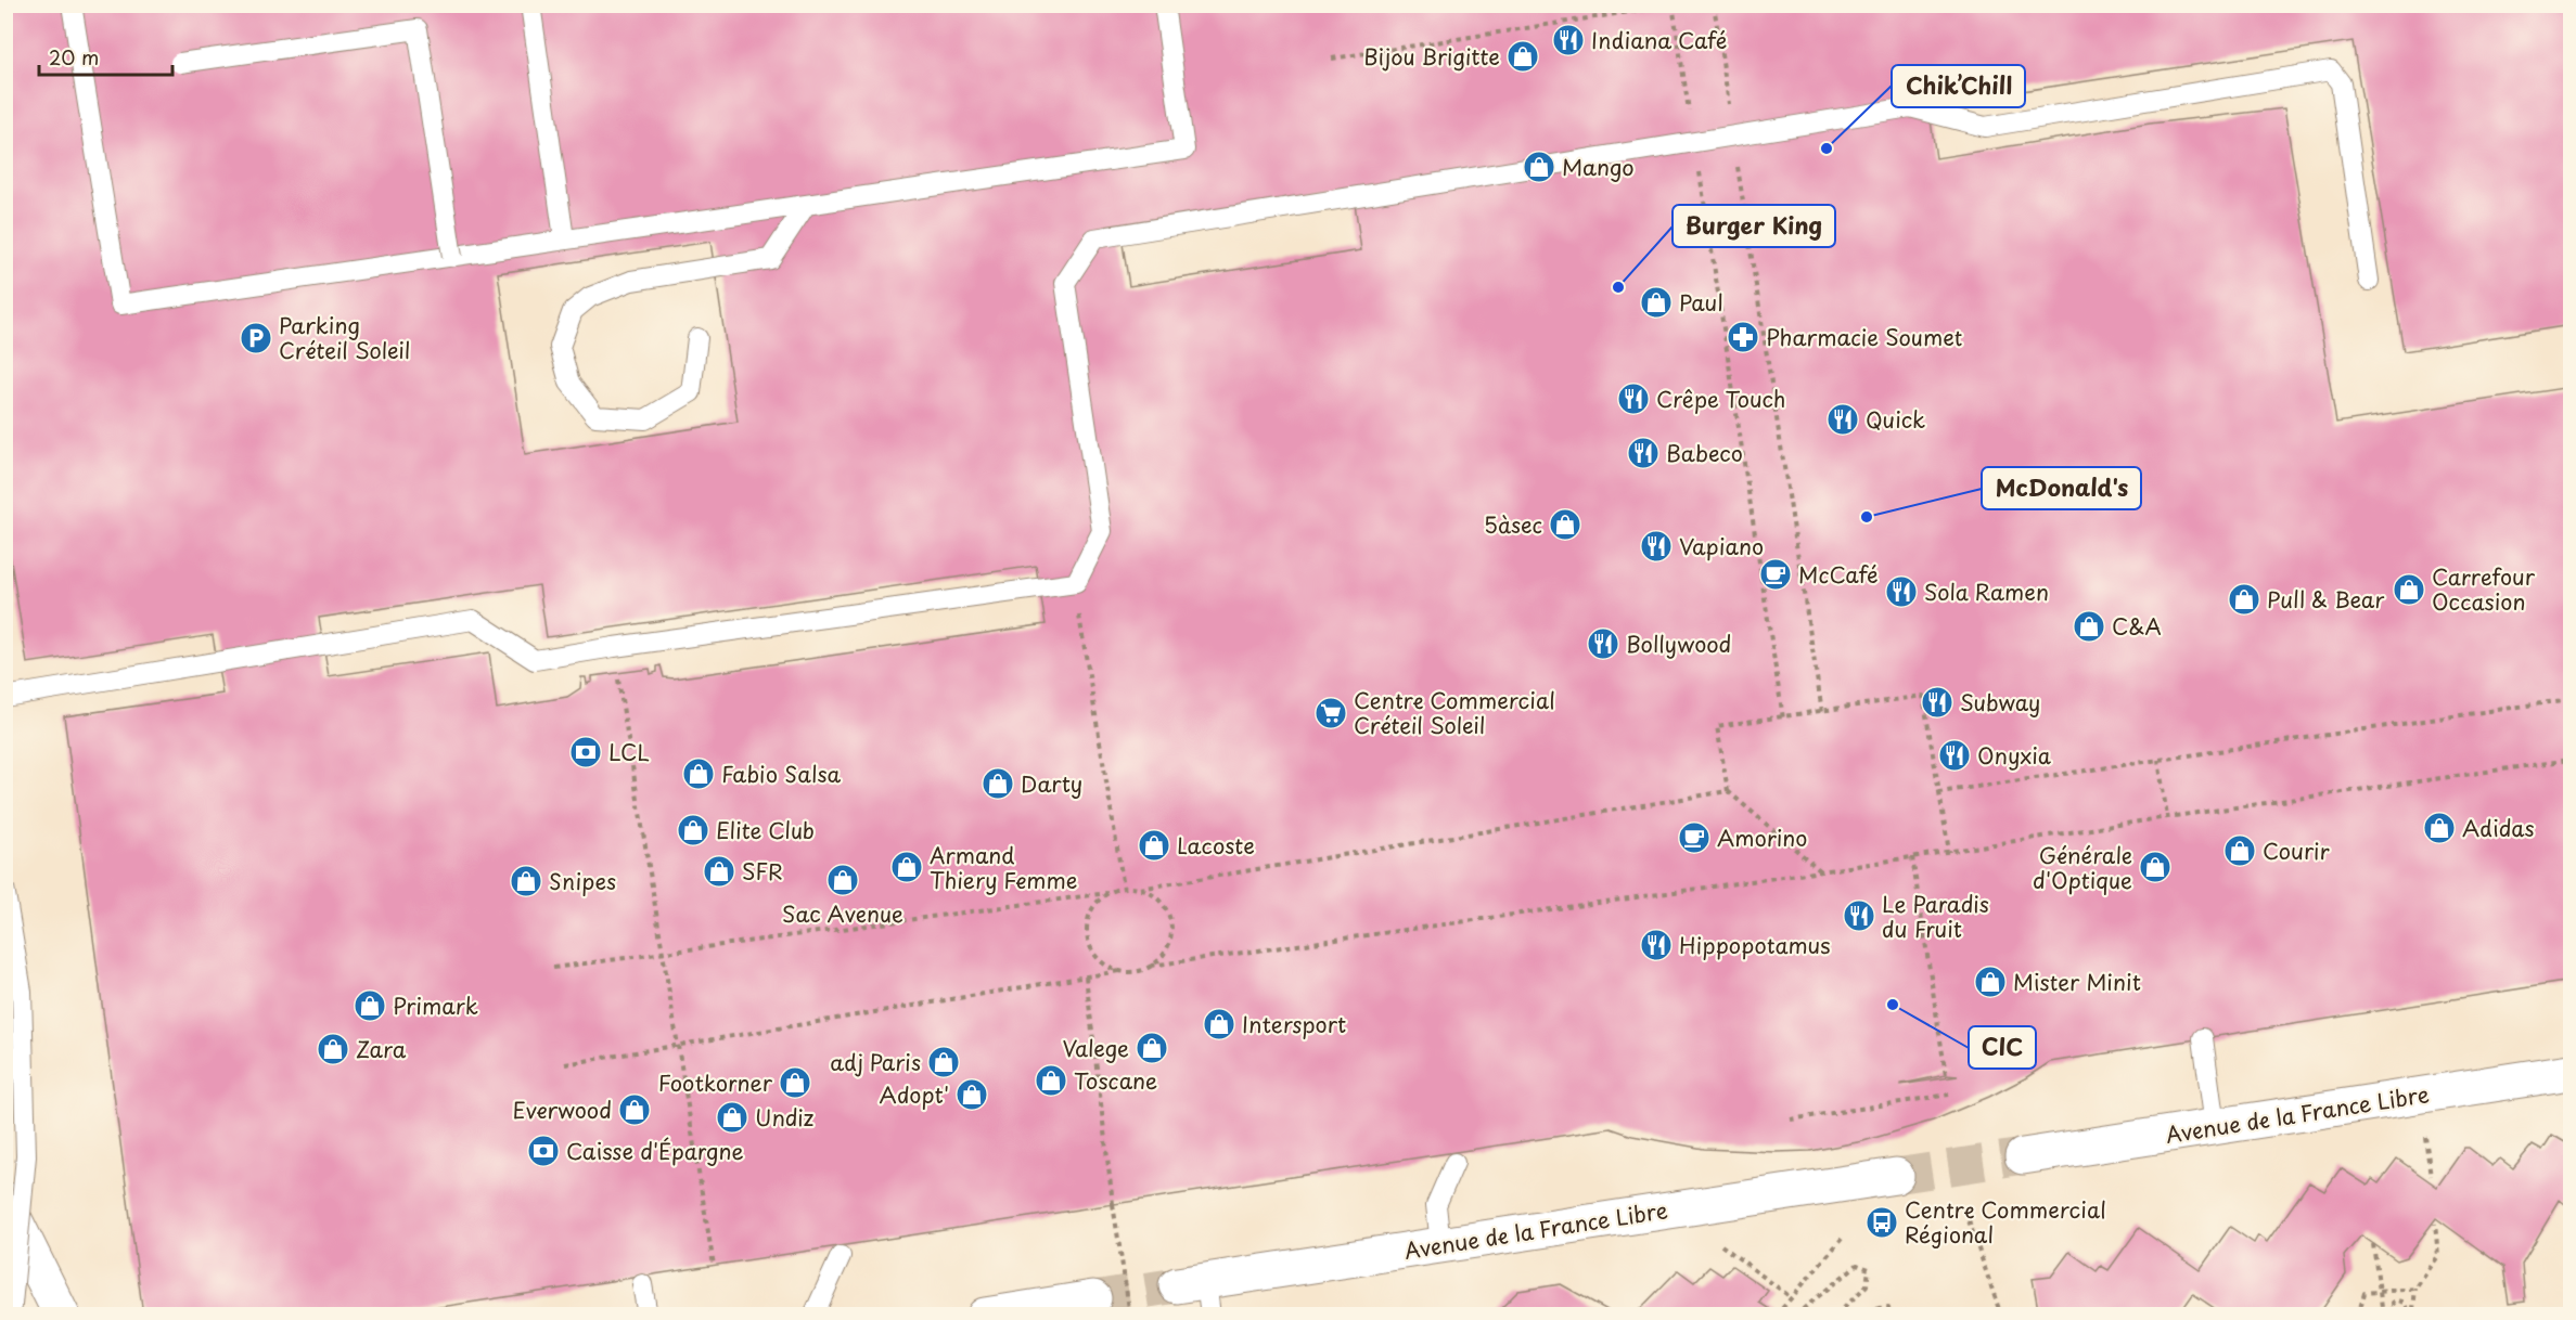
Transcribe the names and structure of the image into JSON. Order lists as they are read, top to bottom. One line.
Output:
{"streets":{"street":["Avenue de la France Libre"]},"places":{"restaurant":["Indiana Café","Crêpe Touch","Quick","Babeco","Vapiano","Sola Ramen","Bollywood","Subway","Onyxia","Le Paradis du Fruit","Hippopotamus"],"shop":["Bijou Brigitte","Mango","Paul","5àsec","Carrefour Occasion","Pull & Bear","C&A","Fabio Salsa","Darty","Adidas","Elite Club","Lacoste","Courir","Armand Thiery Femme","Générale d'Optique","SFR","Sac Avenue","Snipes","Mister Minit","Primark","Intersport","Valege","Zara","adj Paris","Toscane","Footkorner","Adopt'","Everwood","Undiz"],"other":["Chik’Chill","Burger King","McDonald's","CIC"],"pharmacy":["Pharmacie Soumet"],"parking":["Parking Créteil Soleil"],"cafe":["McCafé","Amorino"],"supermarket":["Centre Commercial Créteil Soleil"],"bank":["LCL","Caisse d'Épargne"],"bus stop":["Centre Commercial Régional"]},"scale_bar":"20 m"}
